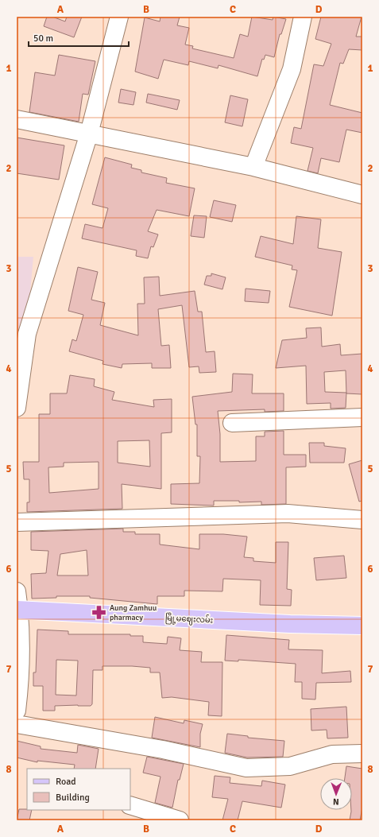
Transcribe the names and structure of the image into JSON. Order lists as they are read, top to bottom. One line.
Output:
{"streets":{"main road":["မြို့မဈေးလမ်း"]},"places":{"pharmacy":["Aung Zamhuu pharmacy"]},"legend":["Road","Building"],"scale_bar":"50 m","north":"bottom","grid":{"columns":["A","B","C","D"],"rows":["1","2","3","4","5","6","7","8"]}}
